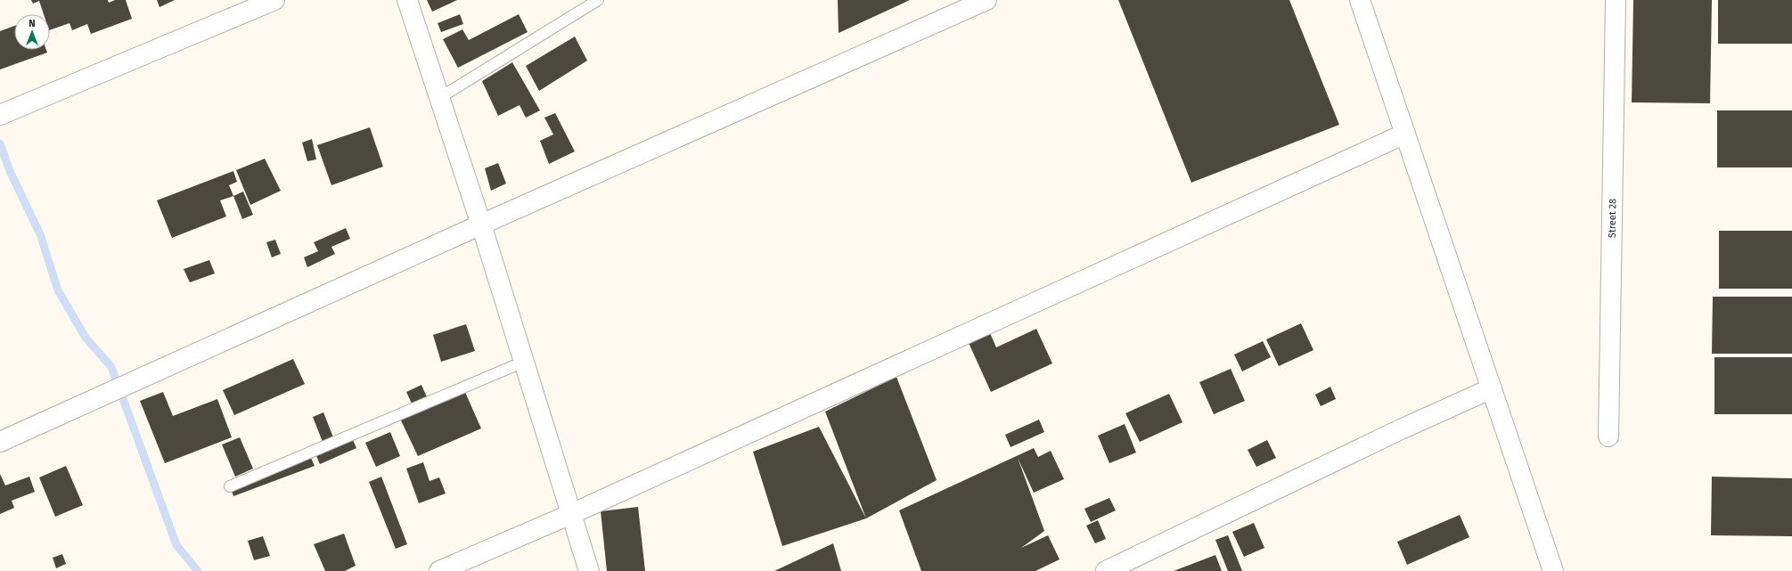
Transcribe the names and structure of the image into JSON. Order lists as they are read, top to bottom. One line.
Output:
{"streets":{"street":["Street 28"]},"north":"top"}
